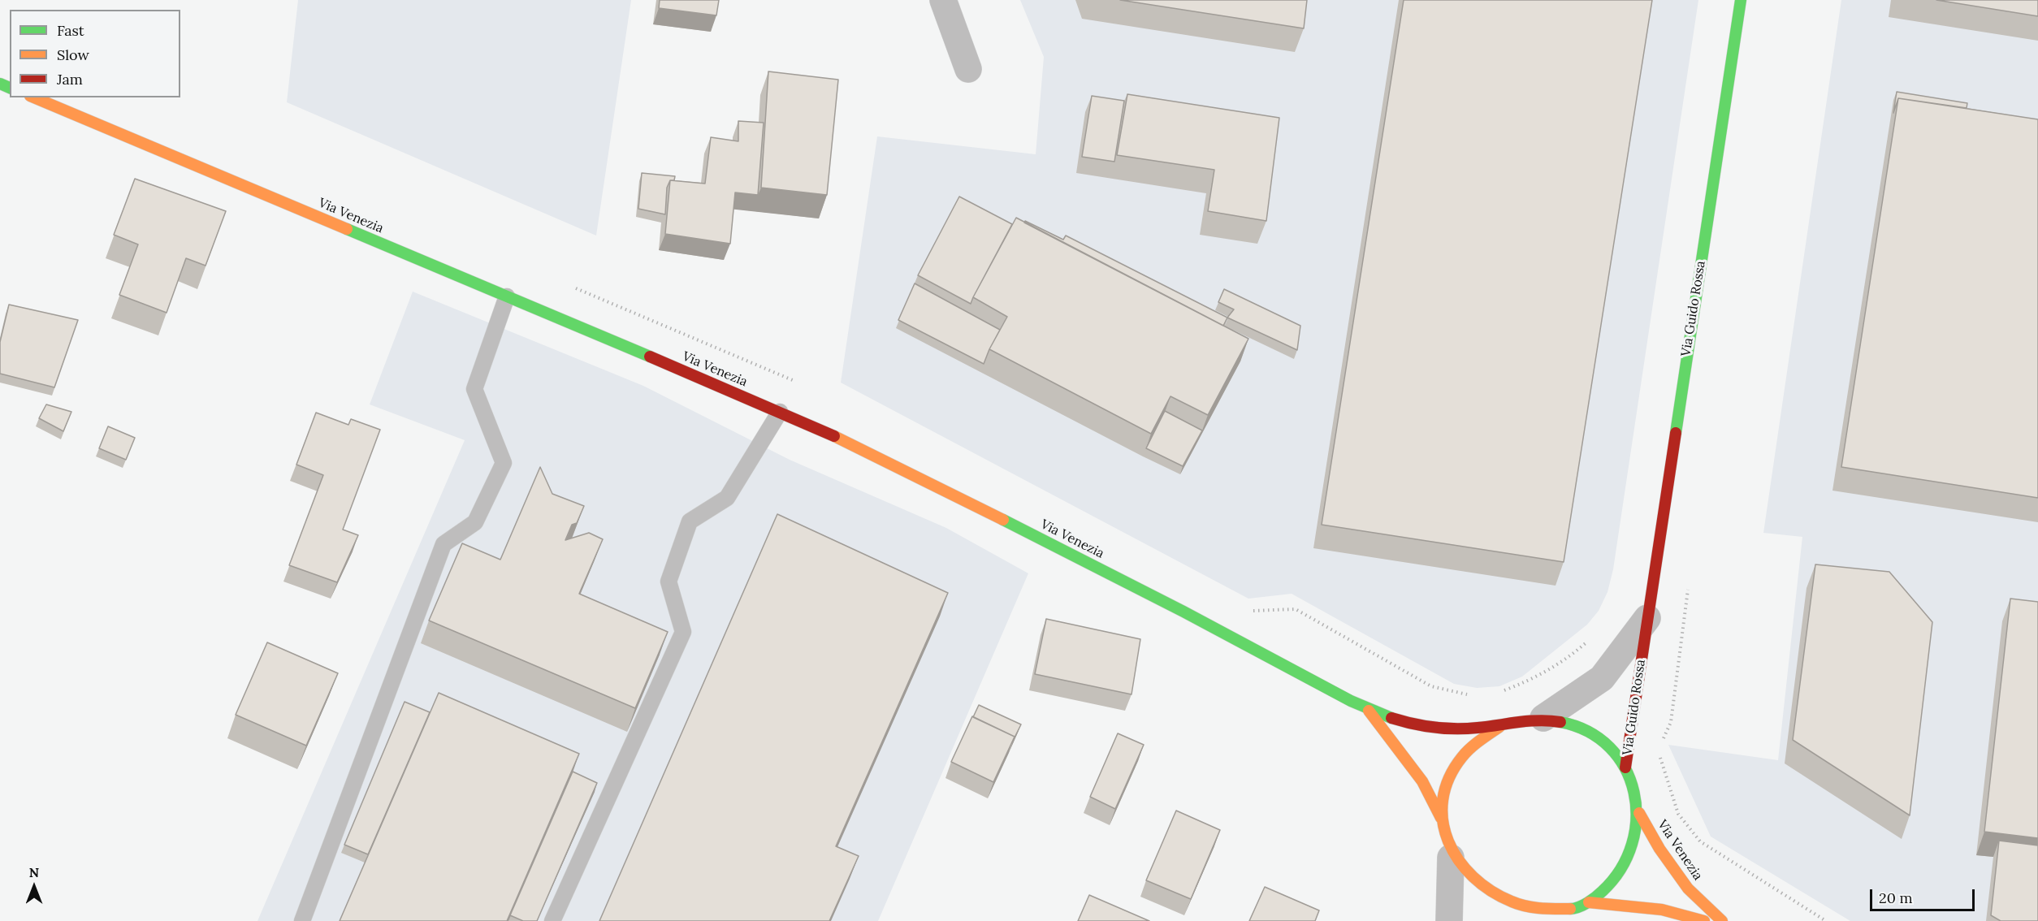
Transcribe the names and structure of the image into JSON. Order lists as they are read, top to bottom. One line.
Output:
{"streets":{"main road":["Via Venezia","Via Guido Rossa"]},"crossings":[["Via Venezia","Via Guido Rossa"]],"legend":["Fast","Slow","Jam"],"scale_bar":"20 m","north":"top"}
